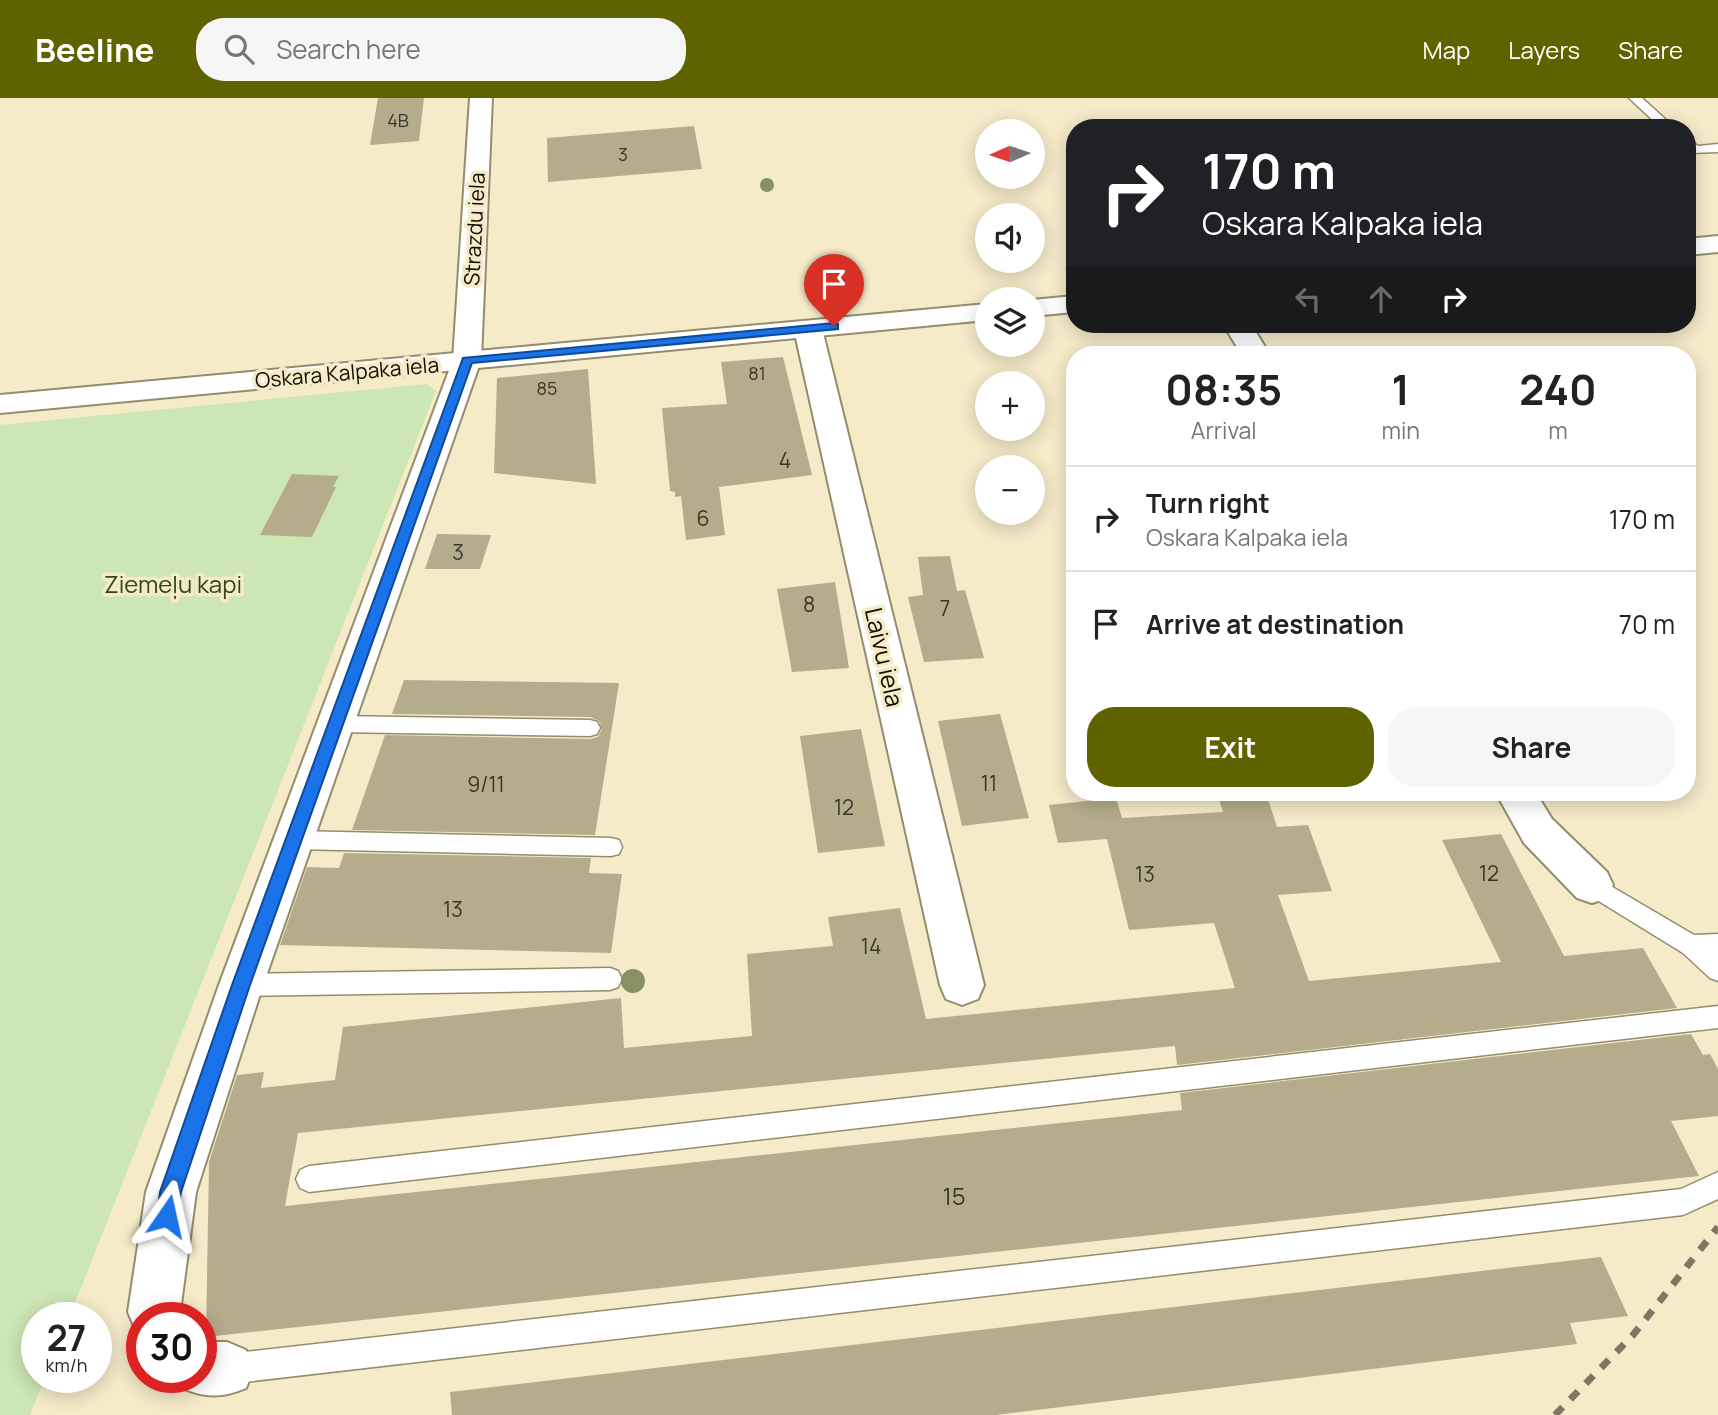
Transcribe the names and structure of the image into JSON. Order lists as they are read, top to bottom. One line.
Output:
{"streets":{"street":["Strazdu iela","Oskara Kalpaka iela","Laivu iela"]},"crossings":[["Strazdu iela","Oskara Kalpaka iela"],["Oskara Kalpaka iela","Laivu iela"]],"parks":["Ziemeļu kapi"],"house_numbers":["4B","3","81","85","4","6","3","8","7","11","9/11","12","12","13","13","14","15"],"north":"left","page":{"header":"Beeline","search":"Search here","nav":["Map","Layers","Share"],"map_buttons":["+","−"],"turn":["170 m","Oskara Kalpaka iela"],"eta":["08:35","Arrival","1","min","240","m"],"list":[{"name":"Turn right","note":"Oskara Kalpaka iela","value":"170 m"},{"name":"Arrive at destination","value":"70 m"}],"buttons":["Exit","Share"],"speed":"27 km/h","limit":"30"}}
